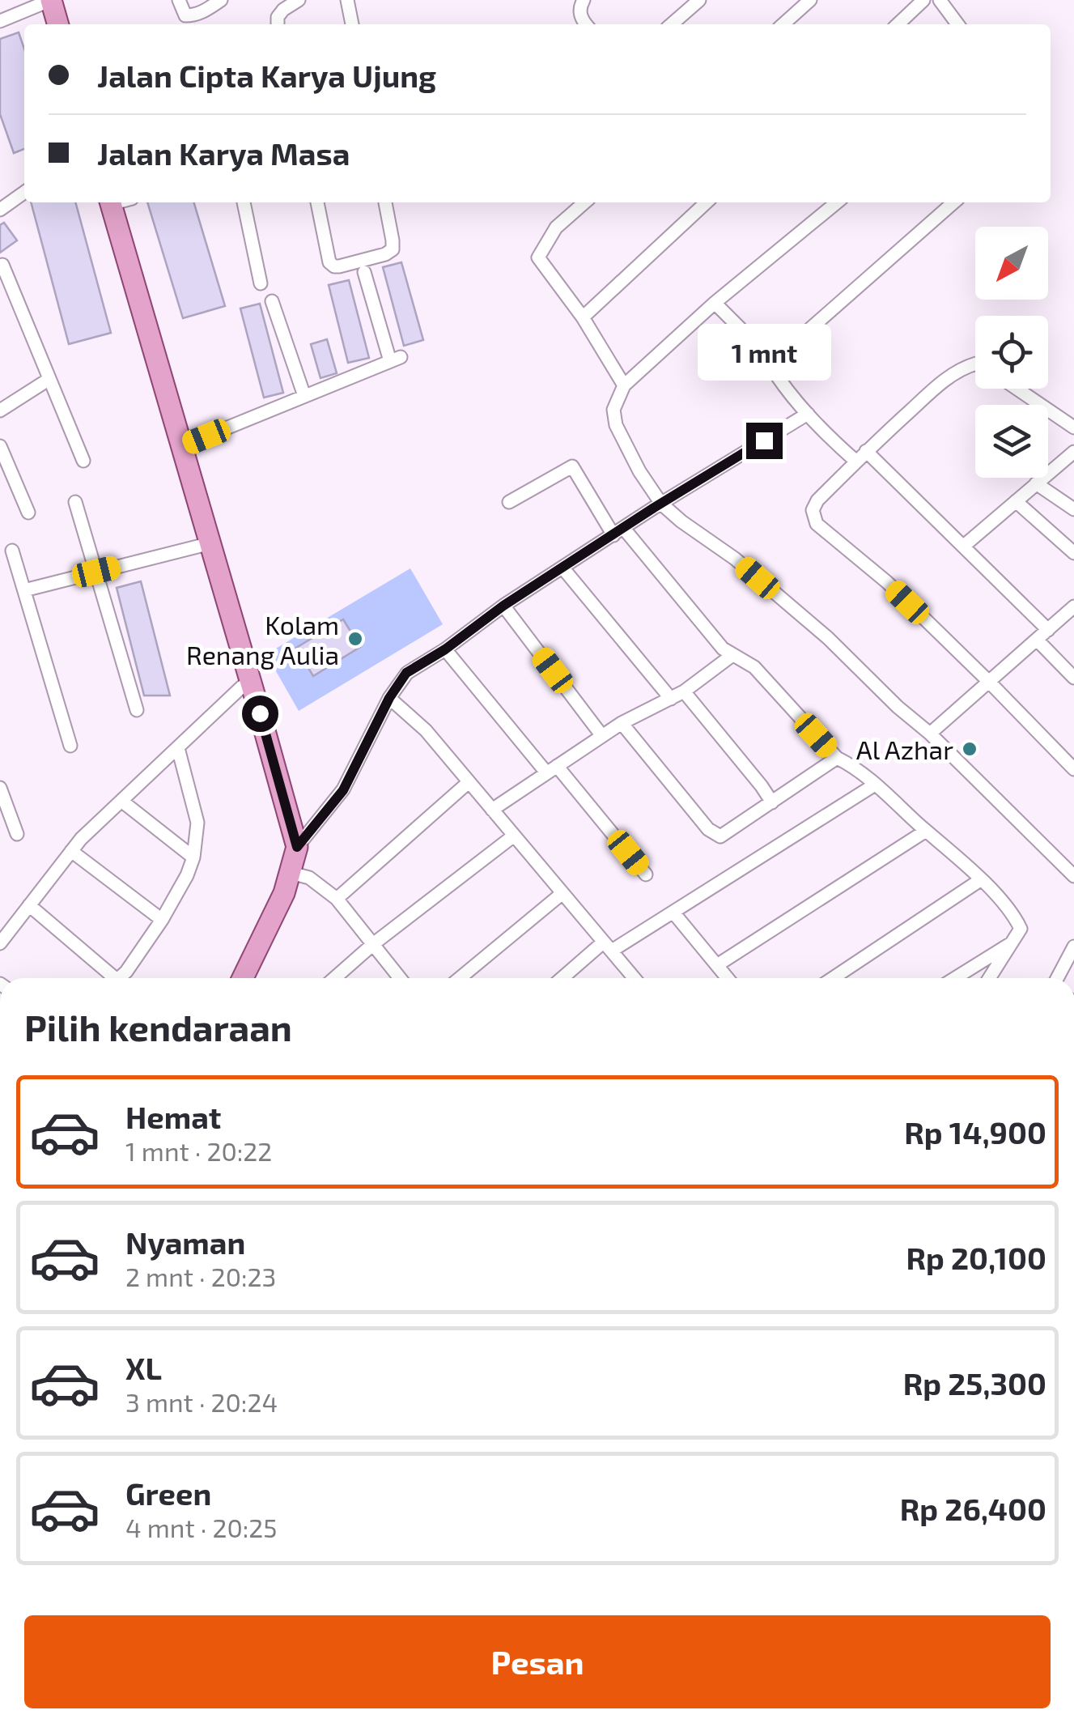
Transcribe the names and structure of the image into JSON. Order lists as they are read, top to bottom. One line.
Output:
{"places":["Kolam Renang Aulia","Al Azhar"],"north":"bottom left","page":{"banner":["Jalan Cipta Karya Ujung","Jalan Karya Masa"],"bubble":"1 mnt","heading":"Pilih kendaraan","list":[{"name":"Hemat","note":"1 mnt · 20:22","value":"Rp 14,900"},{"name":"Nyaman","note":"2 mnt · 20:23","value":"Rp 20,100"},{"name":"XL","note":"3 mnt · 20:24","value":"Rp 25,300"},{"name":"Green","note":"4 mnt · 20:25","value":"Rp 26,400"}],"buttons":"Pesan"}}
